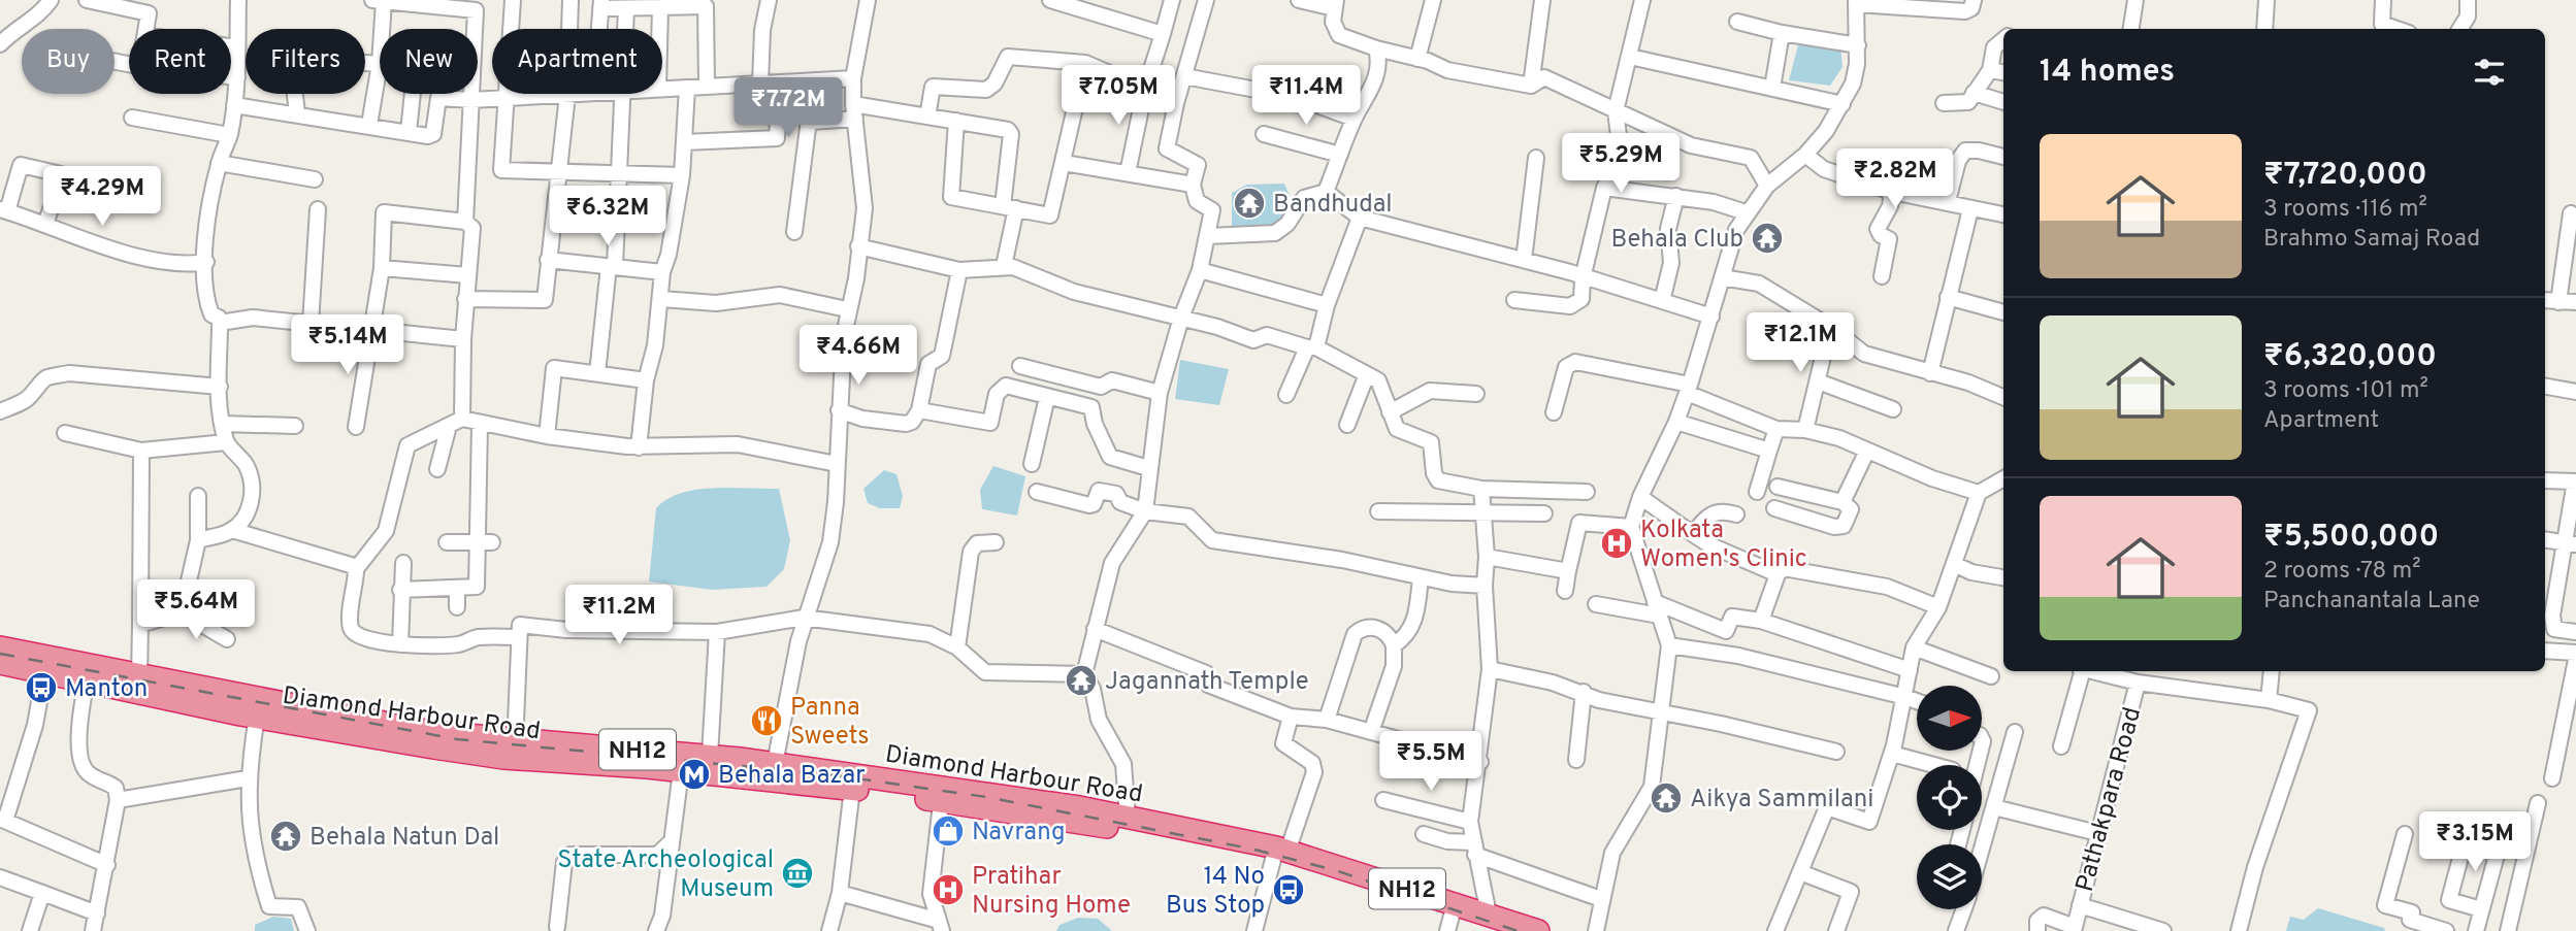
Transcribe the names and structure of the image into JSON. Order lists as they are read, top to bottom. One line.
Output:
{"streets":{"highway":["Diamond Harbour Road","NH12"],"street":["Pathakpara Road"]},"places":{"temple":["Bandhudal","Behala Club","Jagannath Temple","Aikya Sammilani","Behala Natun Dal"],"hospital":["Kolkata Women's Clinic","Pratihar Nursing Home"],"bus stop":["Manton","14 No Bus Stop"],"restaurant":["Panna Sweets"],"metro station":["Behala Bazar"],"shop":["Navrang"],"museum":["State Archeological Museum"]},"north":"right","page":{"chip":["Buy","Rent","Filters","New","Apartment"],"heading":"14 homes","price":["₹7.05M","₹11.4M","₹7.72M","₹5.29M","₹2.82M","₹4.29M","₹6.32M","₹12.1M","₹5.14M","₹4.66M","₹5.64M","₹11.2M","₹5.5M","₹3.15M"],"list":[{"name":"₹7,720,000","note":"3 rooms · 116 m² · Brahmo Samaj Road"},{"name":"₹6,320,000","note":"3 rooms · 101 m² · Apartment"},{"name":"₹5,500,000","note":"2 rooms · 78 m² · Panchanantala Lane"}]}}
